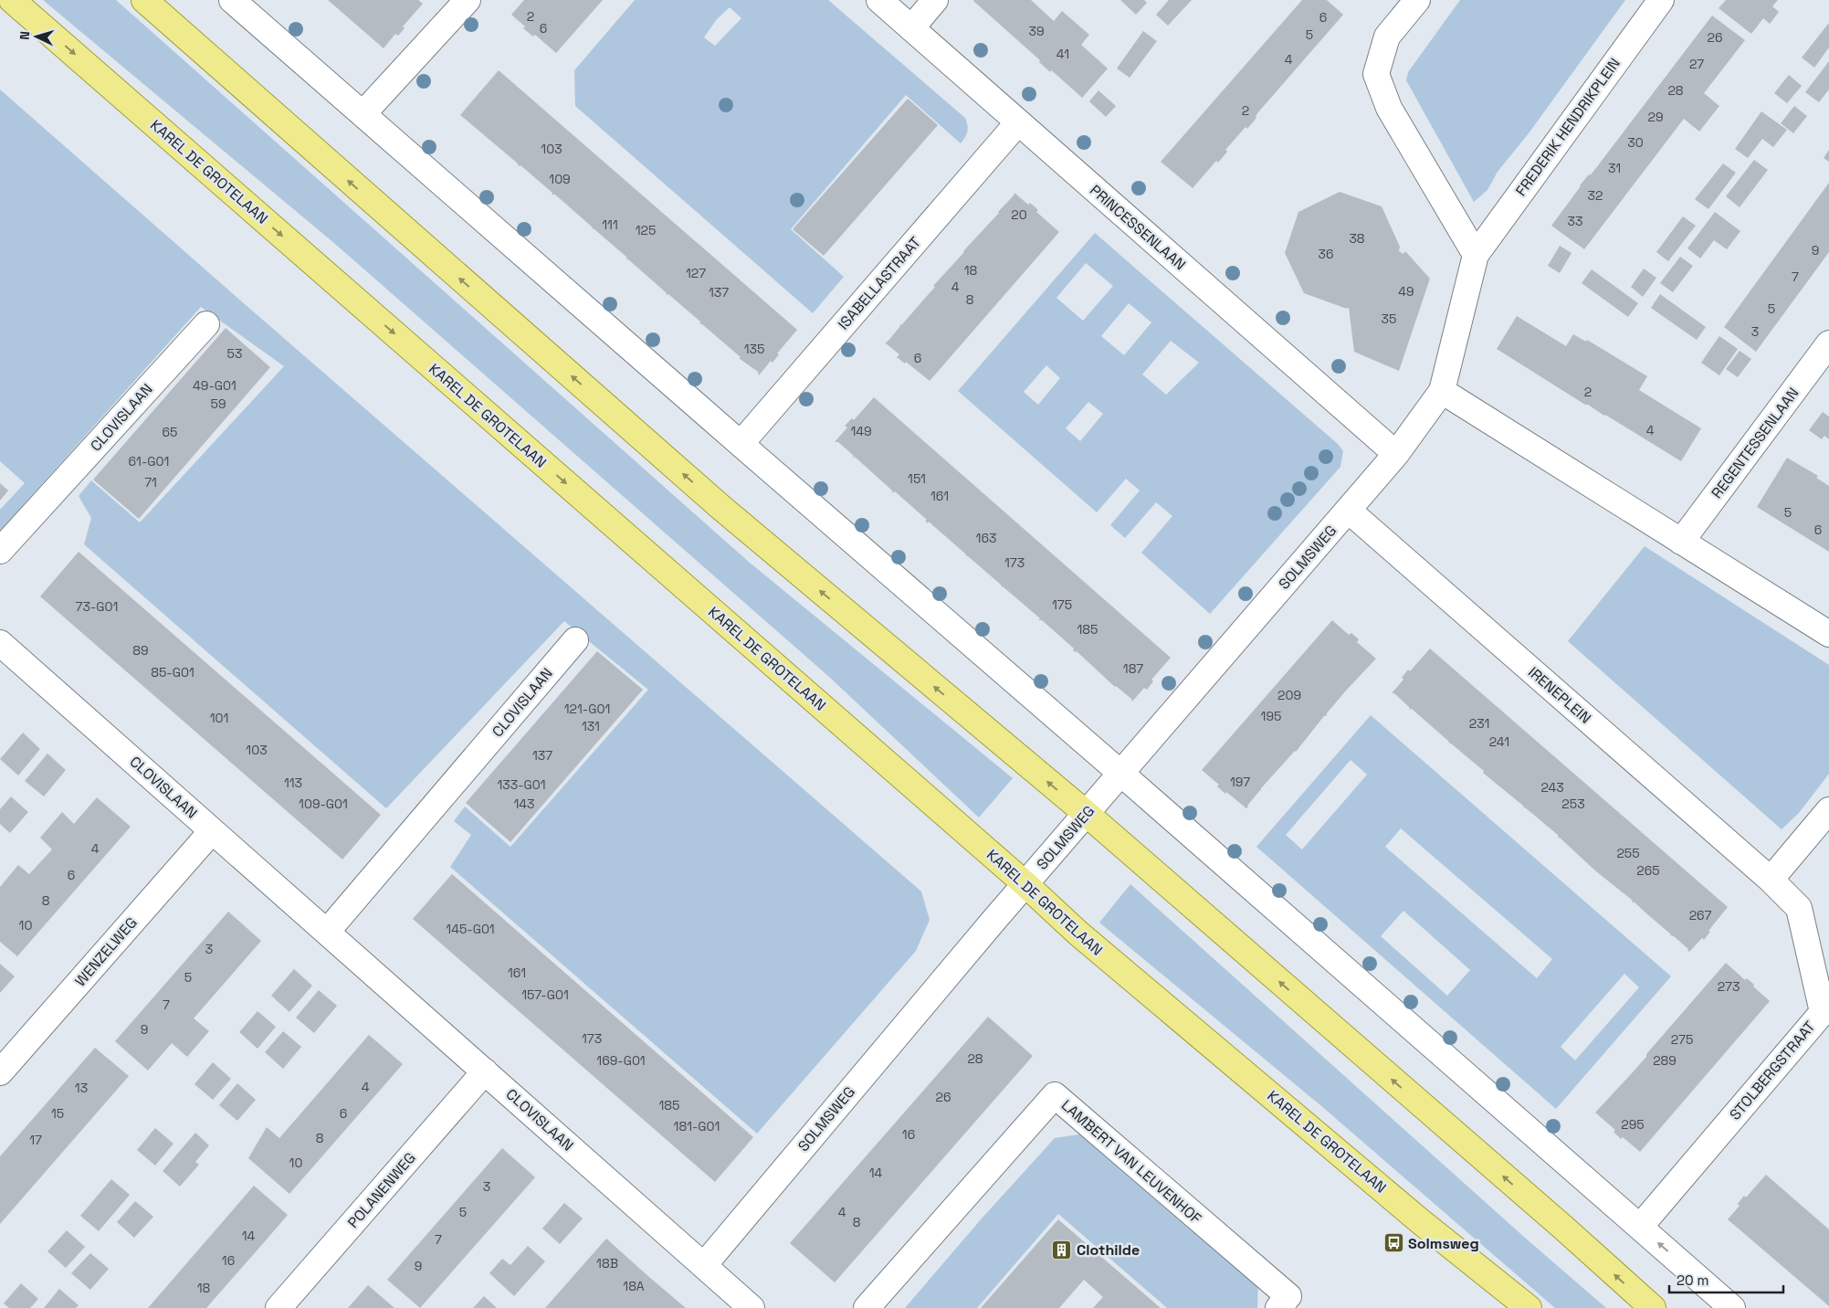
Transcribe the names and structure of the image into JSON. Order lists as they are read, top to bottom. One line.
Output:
{"streets":{"main road":["KAREL DE GROTELAAN"],"street":["FREDERIK HENDRIKPLEIN","PRINCESSENLAAN","ISABELLASTRAAT","CLOVISLAAN","REGENTESSENLAAN","SOLMSWEG","IRENEPLEIN","WENZELWEG","STOLBERGSTRAAT","LAMBERT VAN LEUVENHOF","POLANENWEG"]},"crossings":[["KAREL DE GROTELAAN","SOLMSWEG"],["PRINCESSENLAAN","ISABELLASTRAAT"],["PRINCESSENLAAN","SOLMSWEG"],["CLOVISLAAN","SOLMSWEG"],["CLOVISLAAN","WENZELWEG"],["CLOVISLAAN","POLANENWEG"],["SOLMSWEG","IRENEPLEIN"],["IRENEPLEIN","STOLBERGSTRAAT"]],"places":{"bus stop":["Solmsweg"],"building":["Clothilde"]},"house_numbers":["2","6","6","39","5","26","41","4","27","28","2","29","30","103","31","109","32","20","33","111","125","38","9","36","18","127","7","4","49","137","8","5","35","3","135","53","6","49-G01","2","59","4","149","65","61-G01","151","71","161","5","6","163","173","175","73-G01","185","89","187","85-G01","209","121-G01","195","101","231","131","241","103","137","197","113","133-G01","243","109-G01","143","253","4","255","265","6","8","267","10","145-G01","3","161","5","273","157-G01","7","9","173","275","28","169-G01","289","4","13","26","185","15","6","295","181-G01","16","8","17","10","14","3","5","4","8","14","7","16","18B","9","18A","18"],"scale_bar":"20 m","north":"left"}
